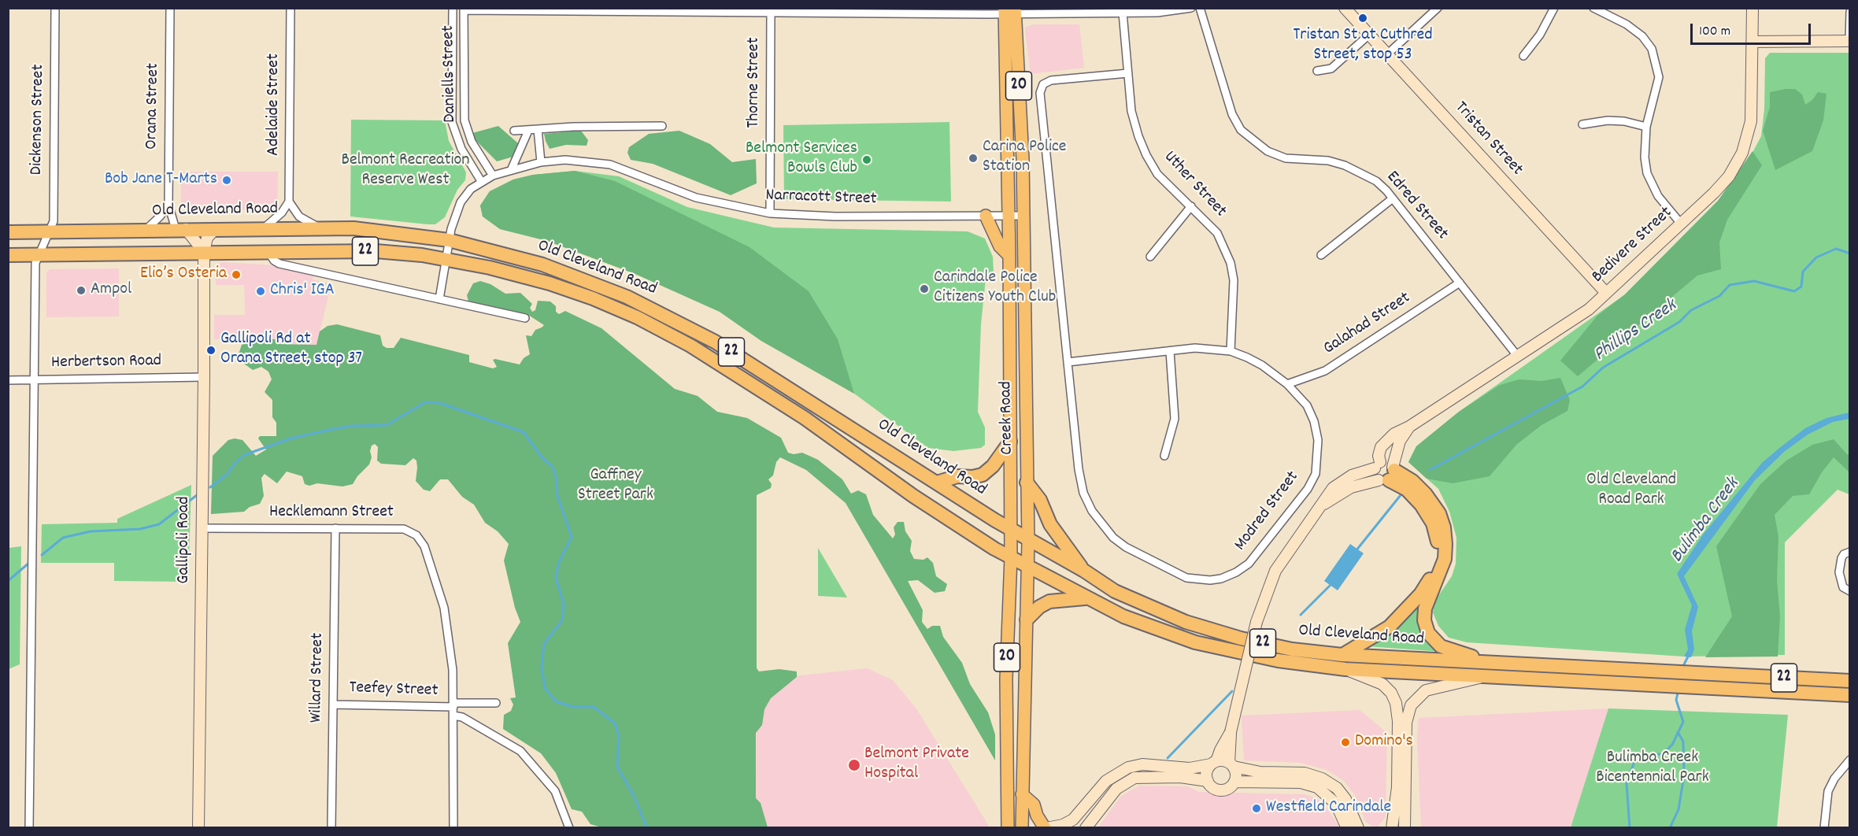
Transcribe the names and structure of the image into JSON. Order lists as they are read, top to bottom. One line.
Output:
{"streets":{"highway":["Old Cleveland Road","22"],"main road":["20","Creek Road"],"street":["Daniells Street","Thorne Street","Adelaide Street","Orana Street","Dickenson Street","Tristan Street","Uther Street","Narracott Street","Edred Street","Bedivere Street","Galahad Street","Herbertson Road","Modred Street","Hecklemann Street","Gallipoli Road","Willard Street","Teefey Street"]},"crossings":[["Daniells Street","Narracott Street"],["Thorne Street","Narracott Street"],["Orana Street","Old Cleveland Road"],["Dickenson Street","Old Cleveland Road"],["Tristan Street","Bedivere Street"],["Uther Street","Modred Street"],["Narracott Street","Creek Road"],["Edred Street","Bedivere Street"],["Edred Street","Galahad Street"],["Old Cleveland Road","Creek Road"],["Old Cleveland Road","Gallipoli Road"],["Galahad Street","Modred Street"],["Herbertson Road","Gallipoli Road"],["Hecklemann Street","Gallipoli Road"],["Hecklemann Street","Willard Street"],["Hecklemann Street","Teefey Street"],["Willard Street","Teefey Street"]],"water":["Phillips Creek","Bulimba Creek"],"parks":["Belmont Recreation Reserve West","Gaffney Street Park","Old Cleveland Road Park","Bulimba Creek Bicentennial Park"],"places":["Tristan St at Cuthred Street, stop 53","Carina Police Station","Belmont Services Bowls Club","Bob Jane T-Marts","Elio’s Osteria","Carindale Police Citizens Youth Club","Ampol","Chris' IGA","Gallipoli Rd at Orana Street, stop 37","Domino's","Belmont Private Hospital","Westfield Carindale"],"scale_bar":"100 m"}
